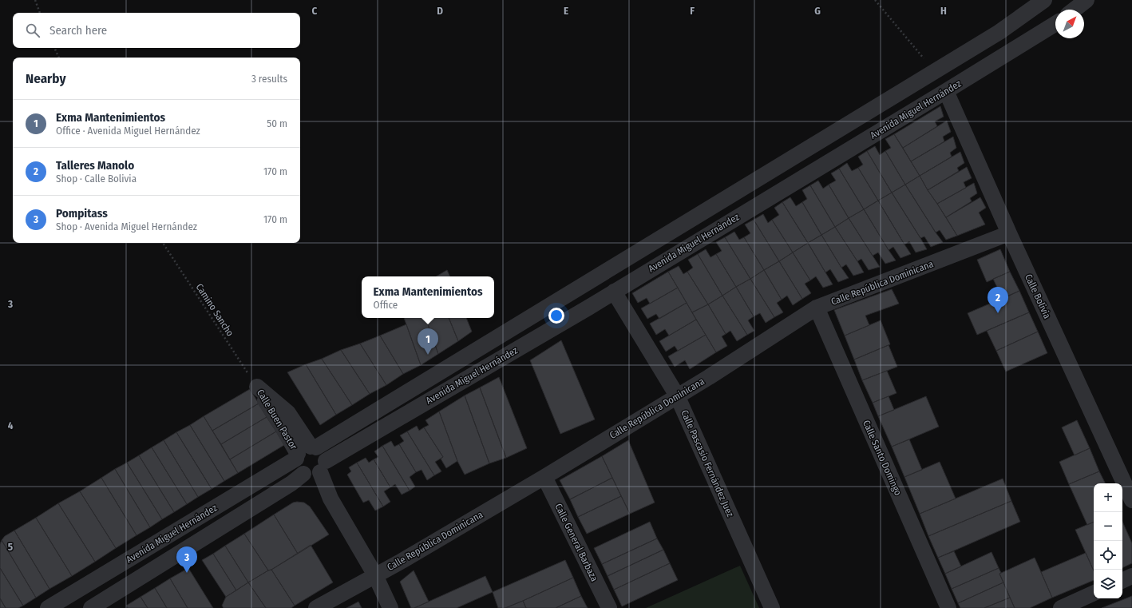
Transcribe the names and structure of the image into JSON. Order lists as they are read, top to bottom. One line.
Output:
{"streets":{"street":["Avenida Miguel Hernández","Calle República Dominicana","Calle Bolivia","Calle Buen Pastor","Calle Santo Domingo","Calle Pascasio Fernández Juez","Calle General Barbaza"],"path":["Camino Sancho"]},"crossings":[["Avenida Miguel Hernández","Calle Bolivia"],["Avenida Miguel Hernández","Calle Buen Pastor"],["Avenida Miguel Hernández","Calle Pascasio Fernández Juez"],["Calle República Dominicana","Calle Bolivia"],["Calle República Dominicana","Calle Santo Domingo"],["Calle República Dominicana","Calle Pascasio Fernández Juez"],["Calle República Dominicana","Calle General Barbaza"],["Camino Sancho","Calle Buen Pastor"]],"north":"top right","page":{"search":"Search here","heading":["Nearby","3 results"],"list":[{"mark":"1","name":"Exma Mantenimientos","note":"Office · Avenida Miguel Hernández","value":"50 m"},{"mark":"2","name":"Talleres Manolo","note":"Shop · Calle Bolivia","value":"170 m"},{"mark":"3","name":"Pompitass","note":"Shop · Avenida Miguel Hernández","value":"170 m"}],"popup":["Exma Mantenimientos","Office"],"pins":["2","1","3"],"map_buttons":["+","−"]},"grid":{"columns":["C","D","E","F","G","H"],"rows":["3","4","5"]}}
